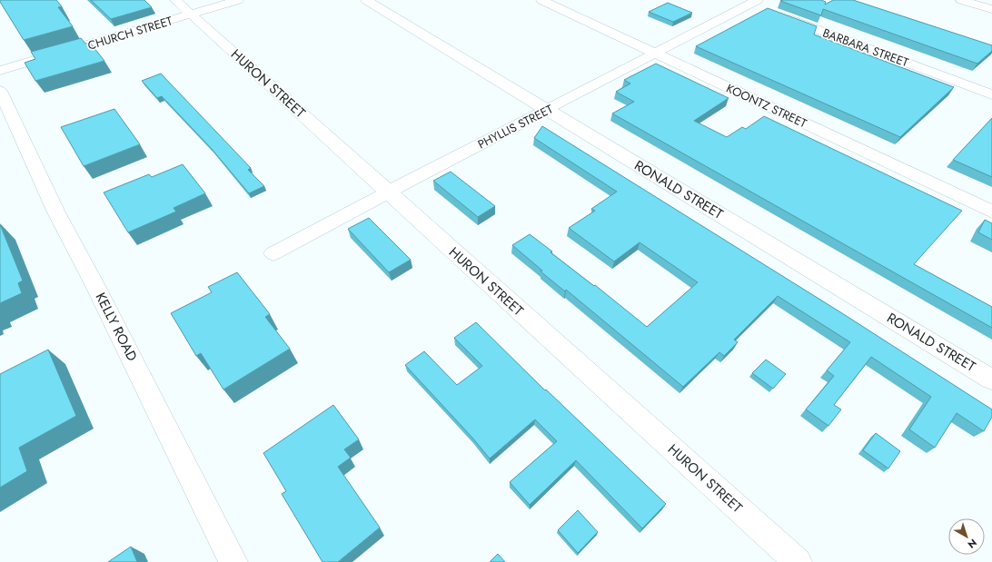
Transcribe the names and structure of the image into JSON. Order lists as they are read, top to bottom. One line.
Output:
{"streets":{"street":["CHURCH STREET","BARBARA STREET","HURON STREET","KOONTZ STREET","PHYLLIS STREET","RONALD STREET","KELLY ROAD"]},"crossings":[["CHURCH STREET","HURON STREET"],["HURON STREET","PHYLLIS STREET"],["KOONTZ STREET","PHYLLIS STREET"],["PHYLLIS STREET","RONALD STREET"]],"north":"bottom right"}
